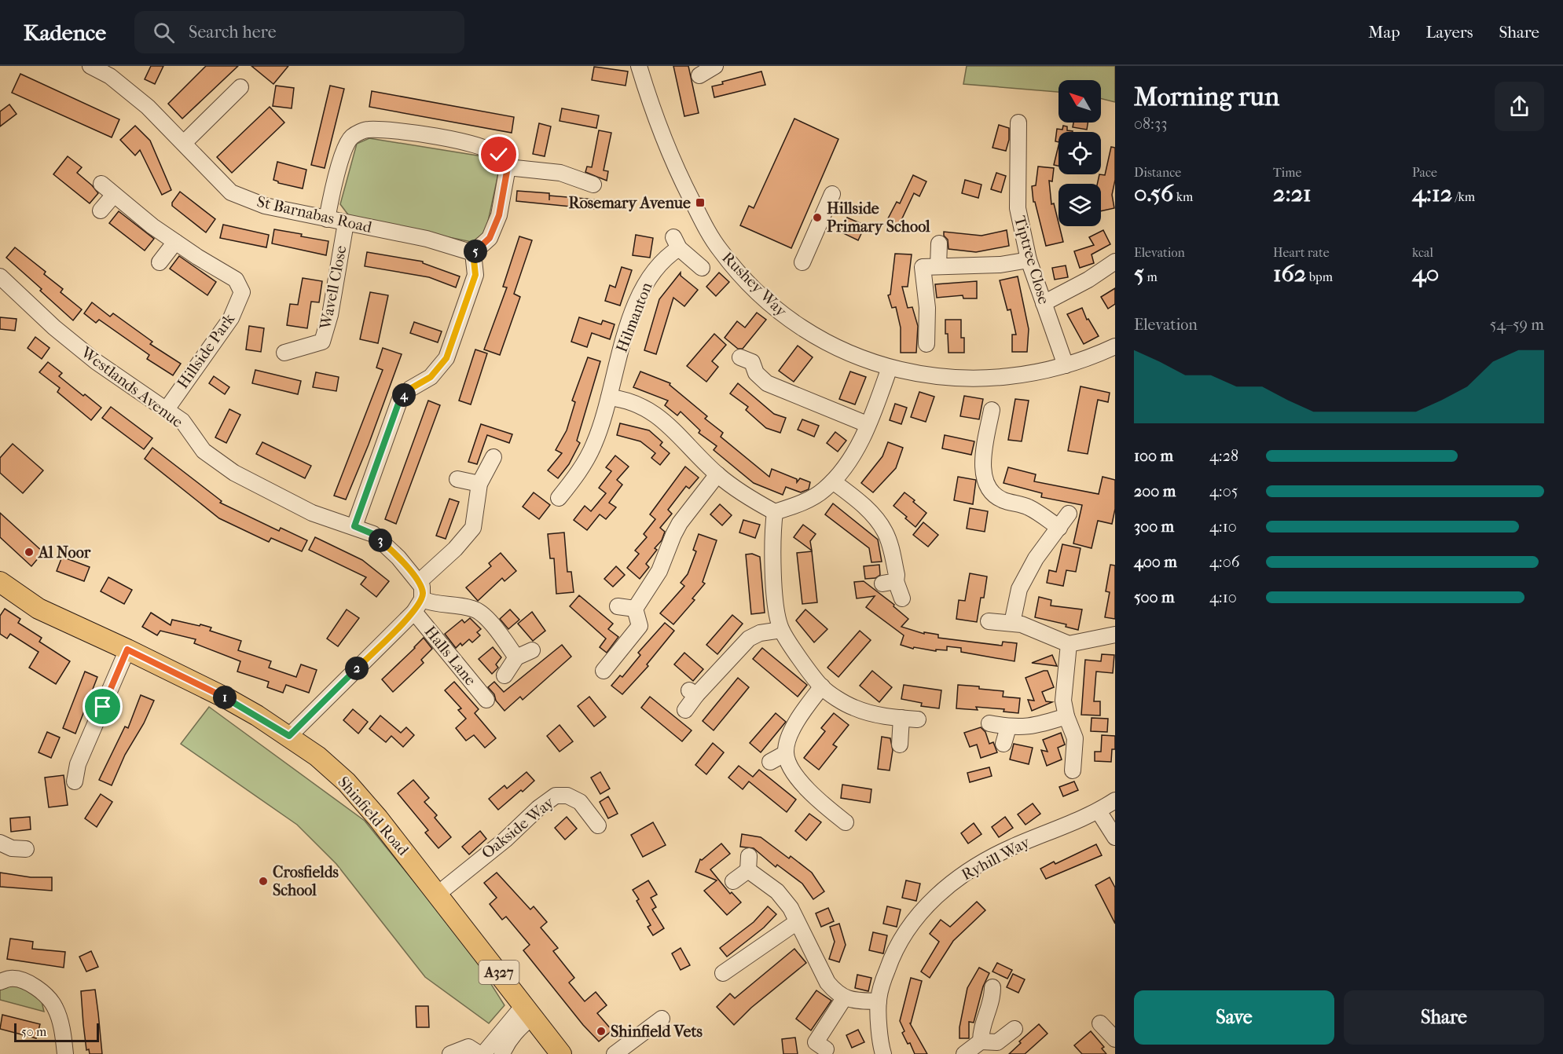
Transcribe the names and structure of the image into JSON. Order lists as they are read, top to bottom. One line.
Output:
{"streets":{"main road":["Shinfield Road","A327"],"street":["St Barnabas Road","Tiptree Close","Rushey Way","Wavell Close","Hilmanton","Hillside Park","Westlands Avenue","Halls Lane","Oakside Way","Ryhill Way"]},"crossings":[["St Barnabas Road","Wavell Close"],["Tiptree Close","Rushey Way"],["Hillside Park","Westlands Avenue"],["Halls Lane","Shinfield Road"],["Shinfield Road","Oakside Way"]],"places":{"transit":["Rosemary Avenue"],"other":["Hillside Primary School","Al Noor","Crosfields School","Shinfield Vets"]},"scale_bar":"50 m","north":"top left","page":{"header":"Kadence","search":"Search here","nav":["Map","Layers","Share"],"heading":["Morning run","08:33"],"stats":[["Distance","0.56 km"],["Time","2:21"],["Pace","4:12 /km"],["Elevation","5 m"],["Heart rate","162 bpm"],["kcal","40"]],"pins":["5","4","3","2","1"],"chart":["Elevation","54–59 m"],"list":[{"name":"100 m","note":"4:28"},{"name":"200 m","note":"4:05"},{"name":"300 m","note":"4:10"},{"name":"400 m","note":"4:06"},{"name":"500 m","note":"4:10"}],"buttons":["Save","Share"],"scale":"50 m"}}
